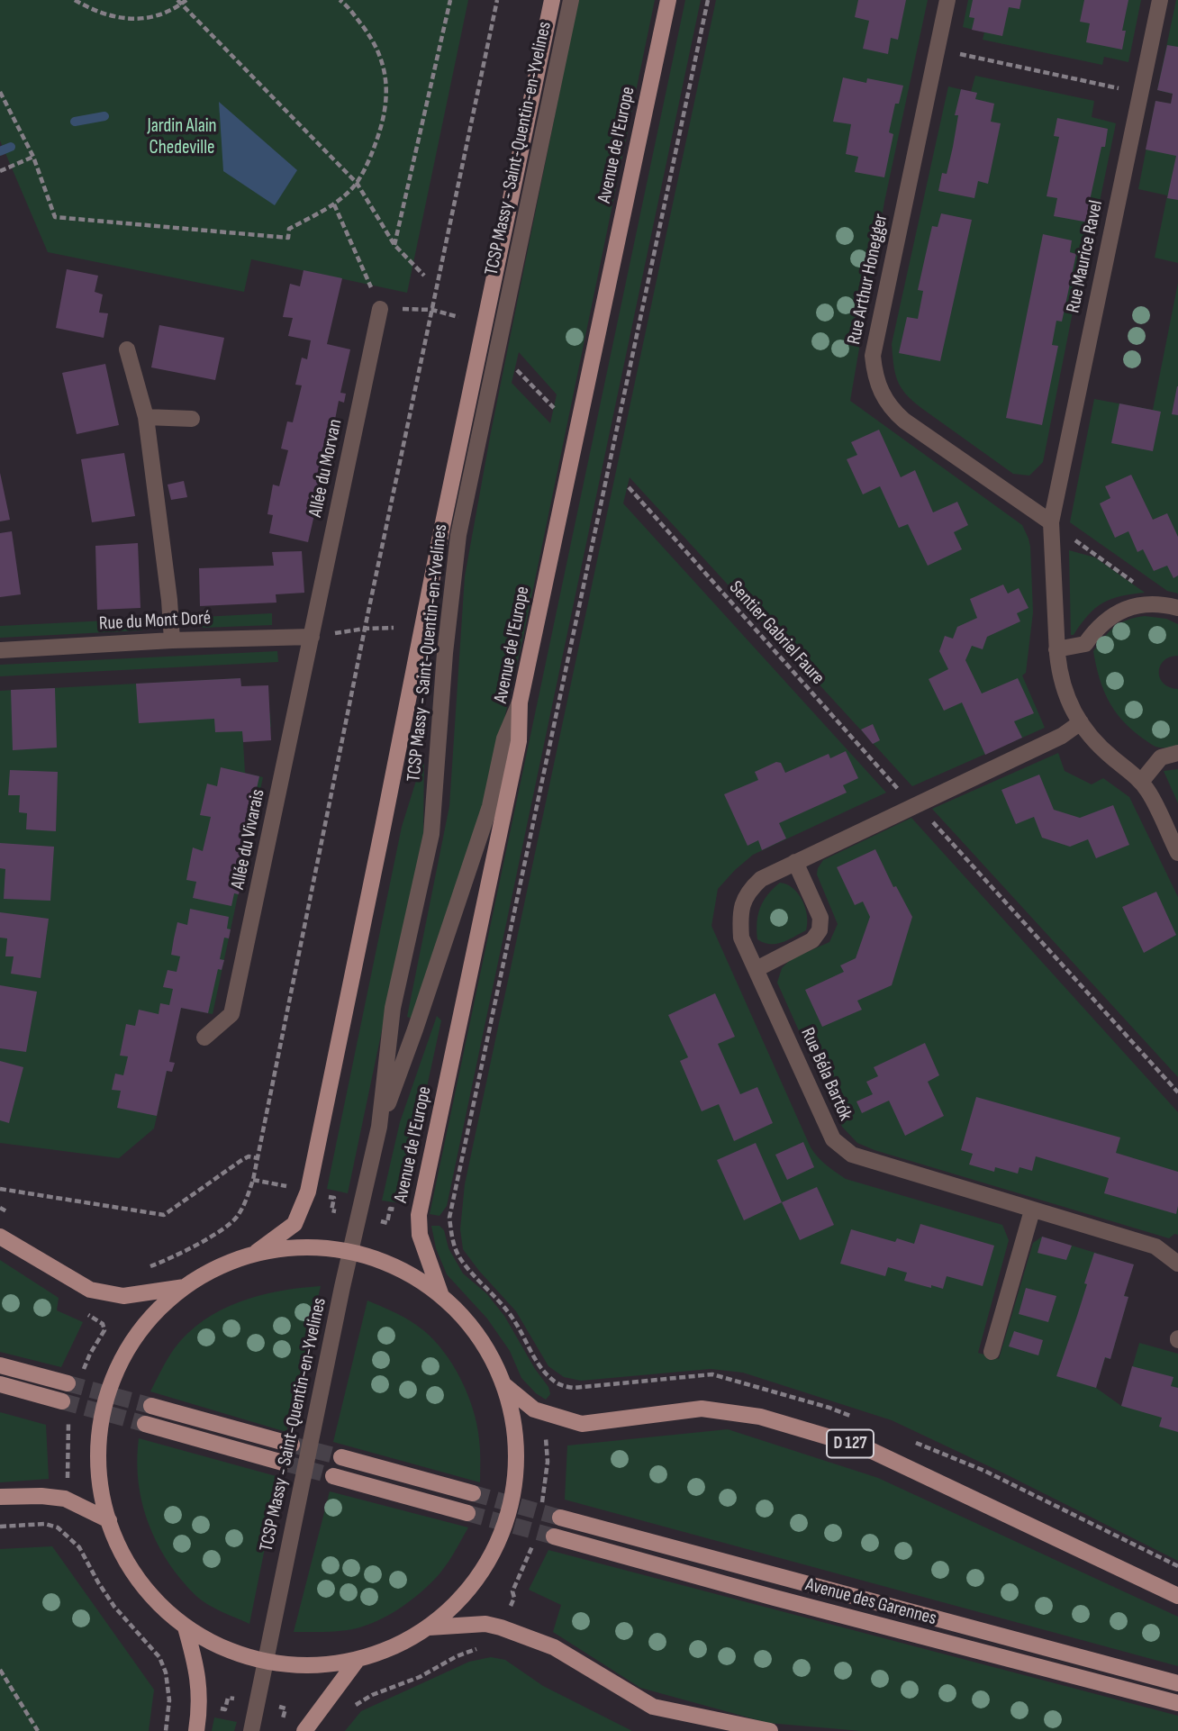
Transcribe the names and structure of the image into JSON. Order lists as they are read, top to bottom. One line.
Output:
{"streets":{"main road":["Avenue de l'Europe","D 127","Avenue des Garennes"],"street":["TCSP Massy - Saint-Quentin-en-Yvelines","Rue Maurice Ravel","Rue Arthur Honegger","Allée du Morvan","Rue du Mont Doré","Allée du Vivarais","Rue Béla Bartók"],"path":["Sentier Gabriel Faure"]},"crossings":[["Avenue de l'Europe","TCSP Massy - Saint-Quentin-en-Yvelines"],["Rue Maurice Ravel","Rue Arthur Honegger"],["Rue Maurice Ravel","Rue Béla Bartók"],["Allée du Morvan","Rue du Mont Doré"],["Allée du Morvan","Allée du Vivarais"],["Rue du Mont Doré","Allée du Vivarais"]],"parks":["Jardin Alain Chedeville"]}
